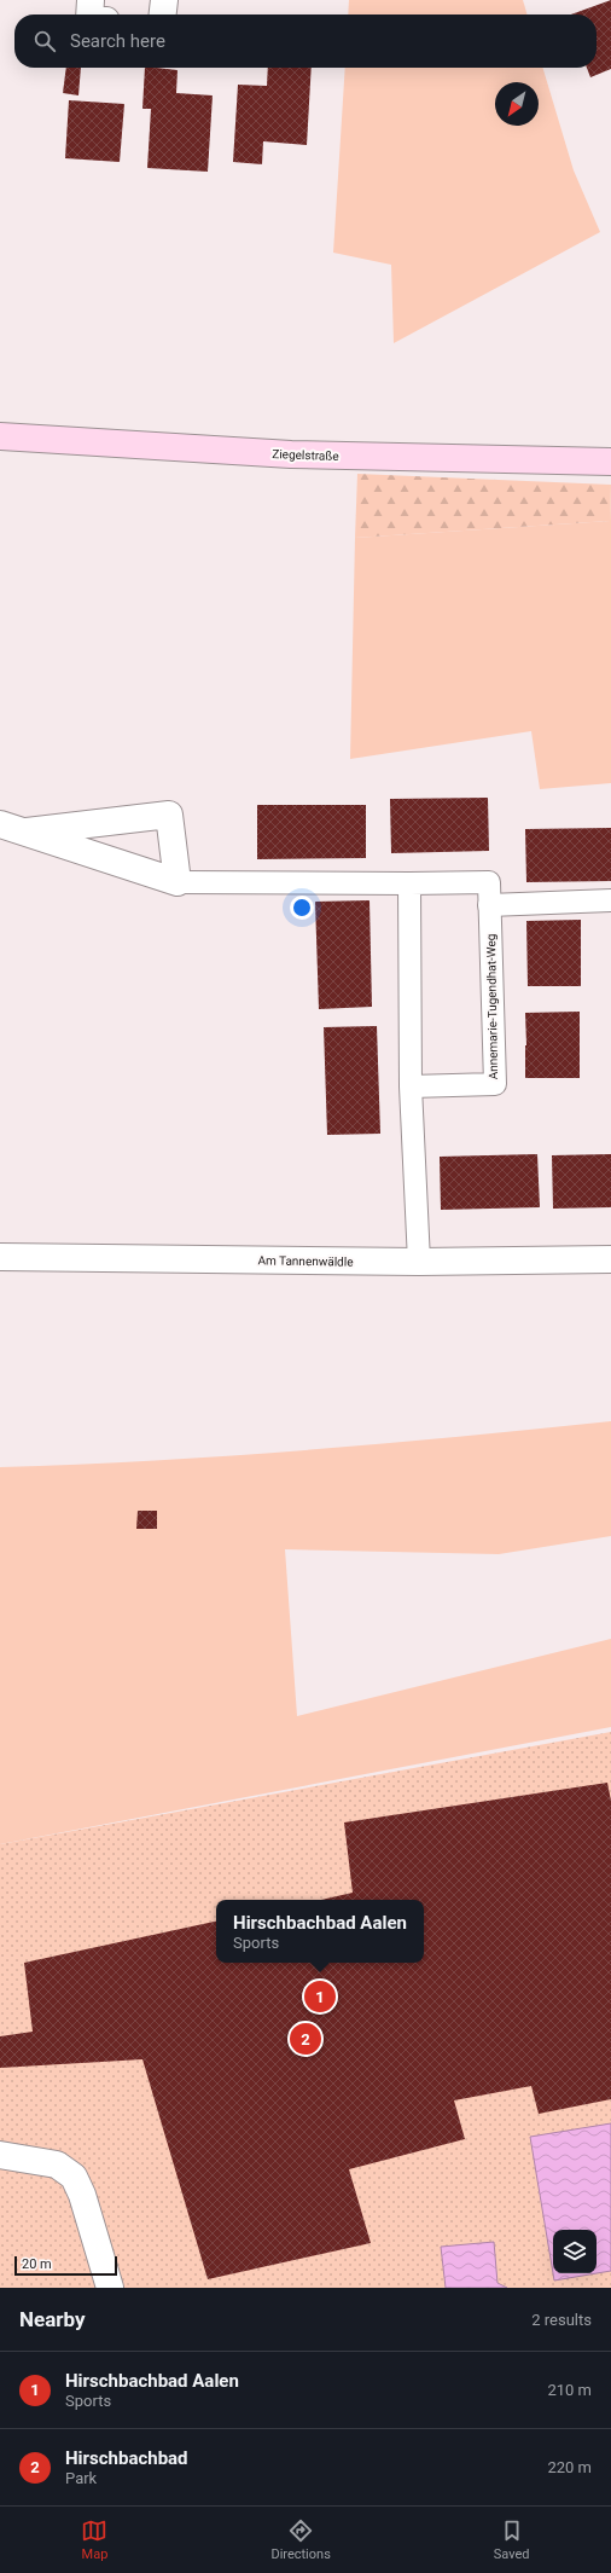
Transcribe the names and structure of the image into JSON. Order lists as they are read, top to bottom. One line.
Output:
{"streets":{"main road":["Ziegelstraße"],"street":["Annemarie-Tugendhat-Weg","Am Tannenwäldle"]},"scale_bar":"20 m","north":"bottom left","page":{"search":"Search here","popup":["Hirschbachbad Aalen","Sports"],"pins":["1","2"],"scale":"20 m","heading":["Nearby","2 results"],"list":[{"mark":"1","name":"Hirschbachbad Aalen","note":"Sports","value":"210 m"},{"mark":"2","name":"Hirschbachbad","note":"Park","value":"220 m"}],"nav":["Map","Directions","Saved"]}}
